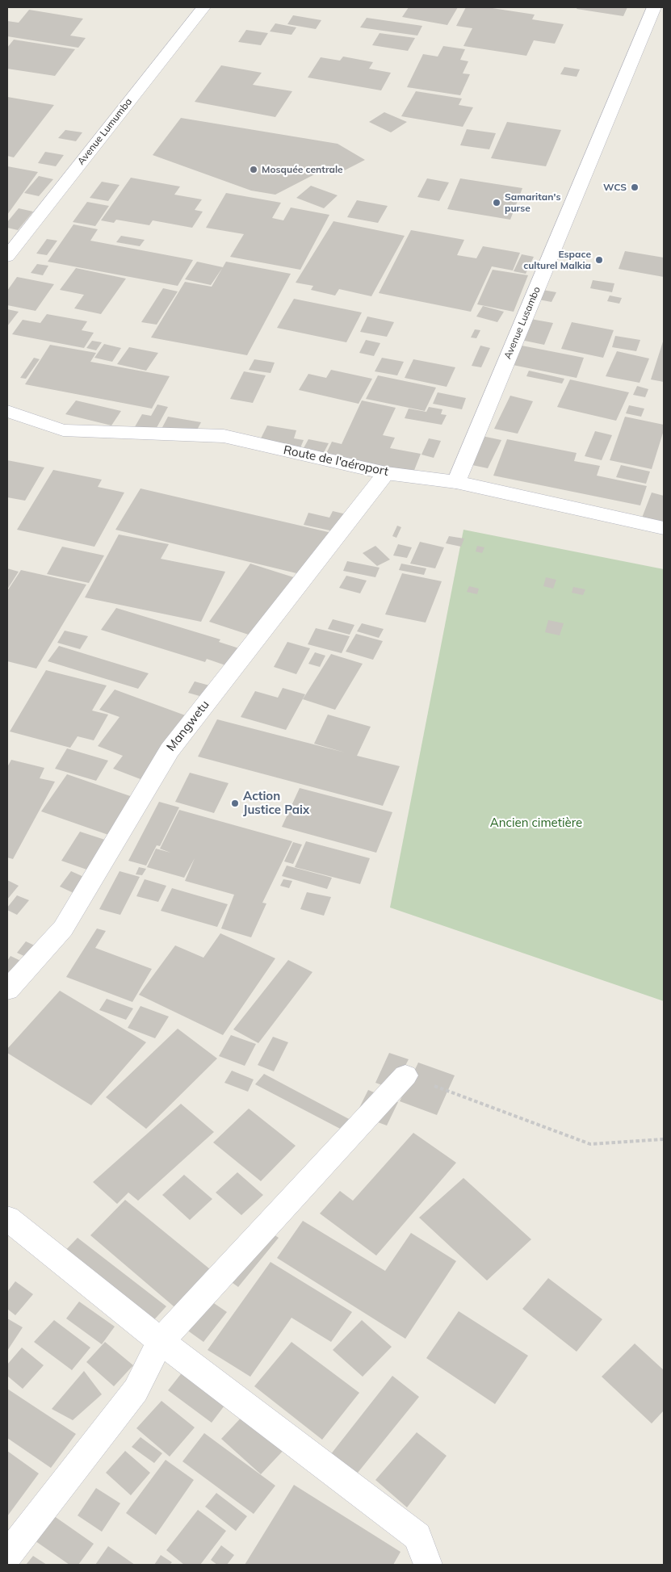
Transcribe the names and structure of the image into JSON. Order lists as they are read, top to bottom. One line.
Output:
{"streets":{"street":["Avenue Lumumba","Avenue Lusambo","Route de l'aéroport","Mangwetu"]},"crossings":[["Avenue Lusambo","Route de l'aéroport"],["Route de l'aéroport","Mangwetu"]],"parks":["Ancien cimetière"],"places":["Mosquée centrale","WCS","Samaritan's purse","Espace culturel Malkia","Action Justice Paix"]}
